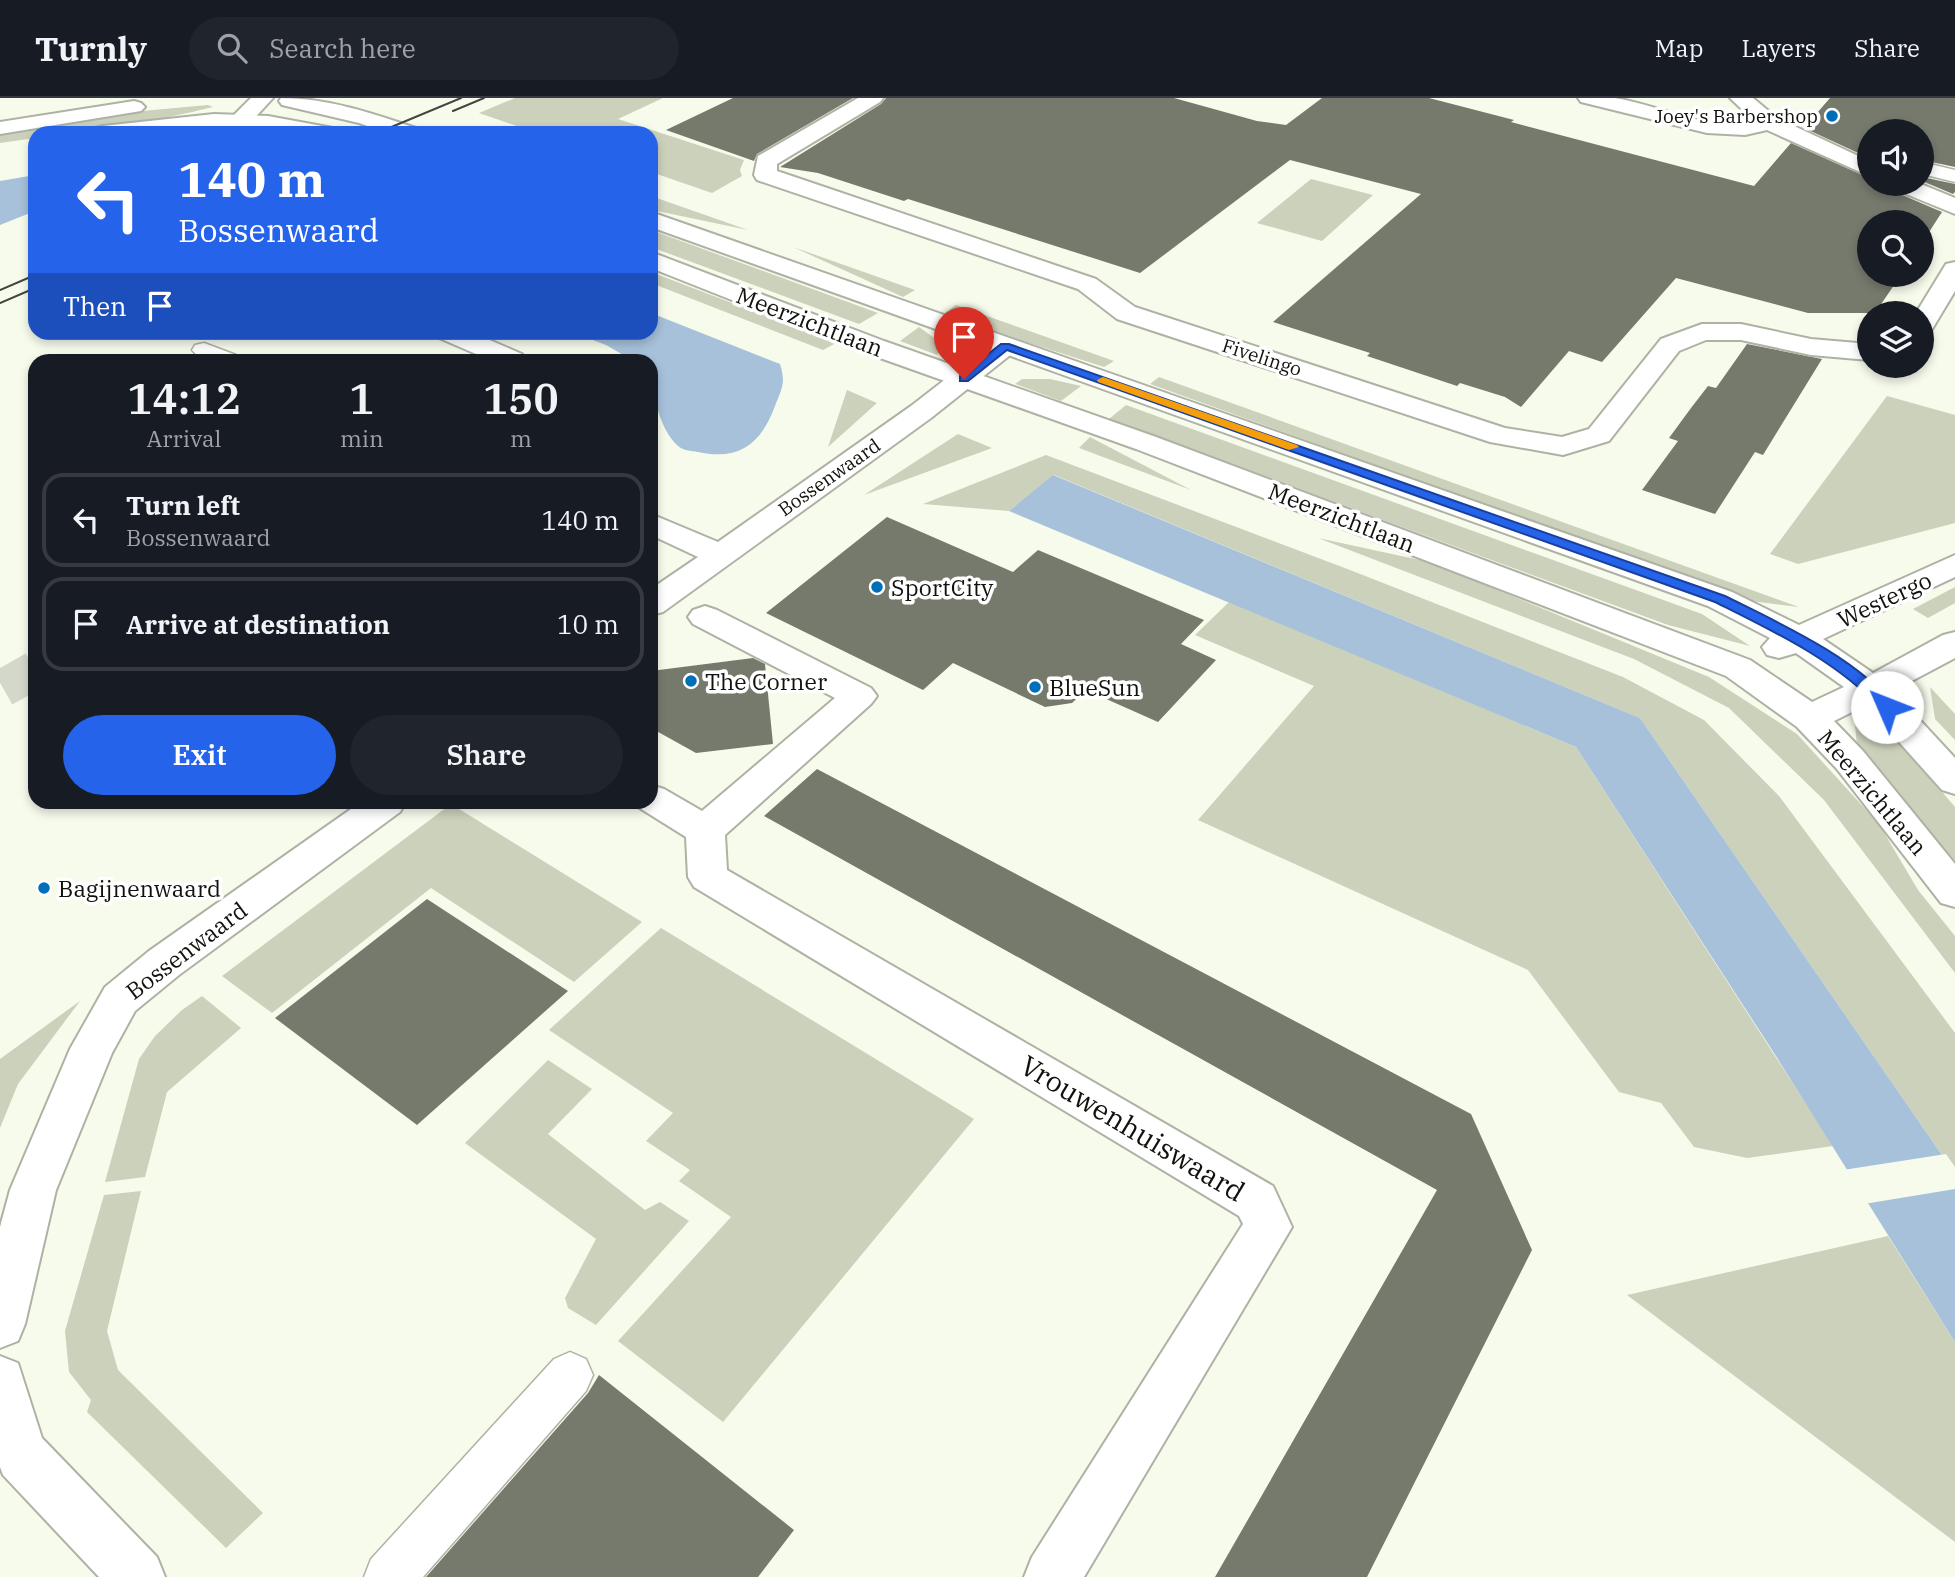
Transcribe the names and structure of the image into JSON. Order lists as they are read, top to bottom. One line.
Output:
{"streets":{"street":["Meerzichtlaan","Fivelingo","Bossenwaard","Westergo","Vrouwenhuiswaard"]},"crossings":[["Meerzichtlaan","Bossenwaard"],["Meerzichtlaan","Westergo"]],"places":["Joey's Barbershop","SportCity","The Corner","BlueSun","Bagijnenwaard"],"page":{"header":"Turnly","search":"Search here","nav":["Map","Layers","Share"],"turn":["140 m","Bossenwaard"],"then":"Then","eta":["14:12","Arrival","1","min","150","m"],"list":[{"name":"Turn left","note":"Bossenwaard","value":"140 m"},{"name":"Arrive at destination","value":"10 m"}],"buttons":["Exit","Share"]}}
